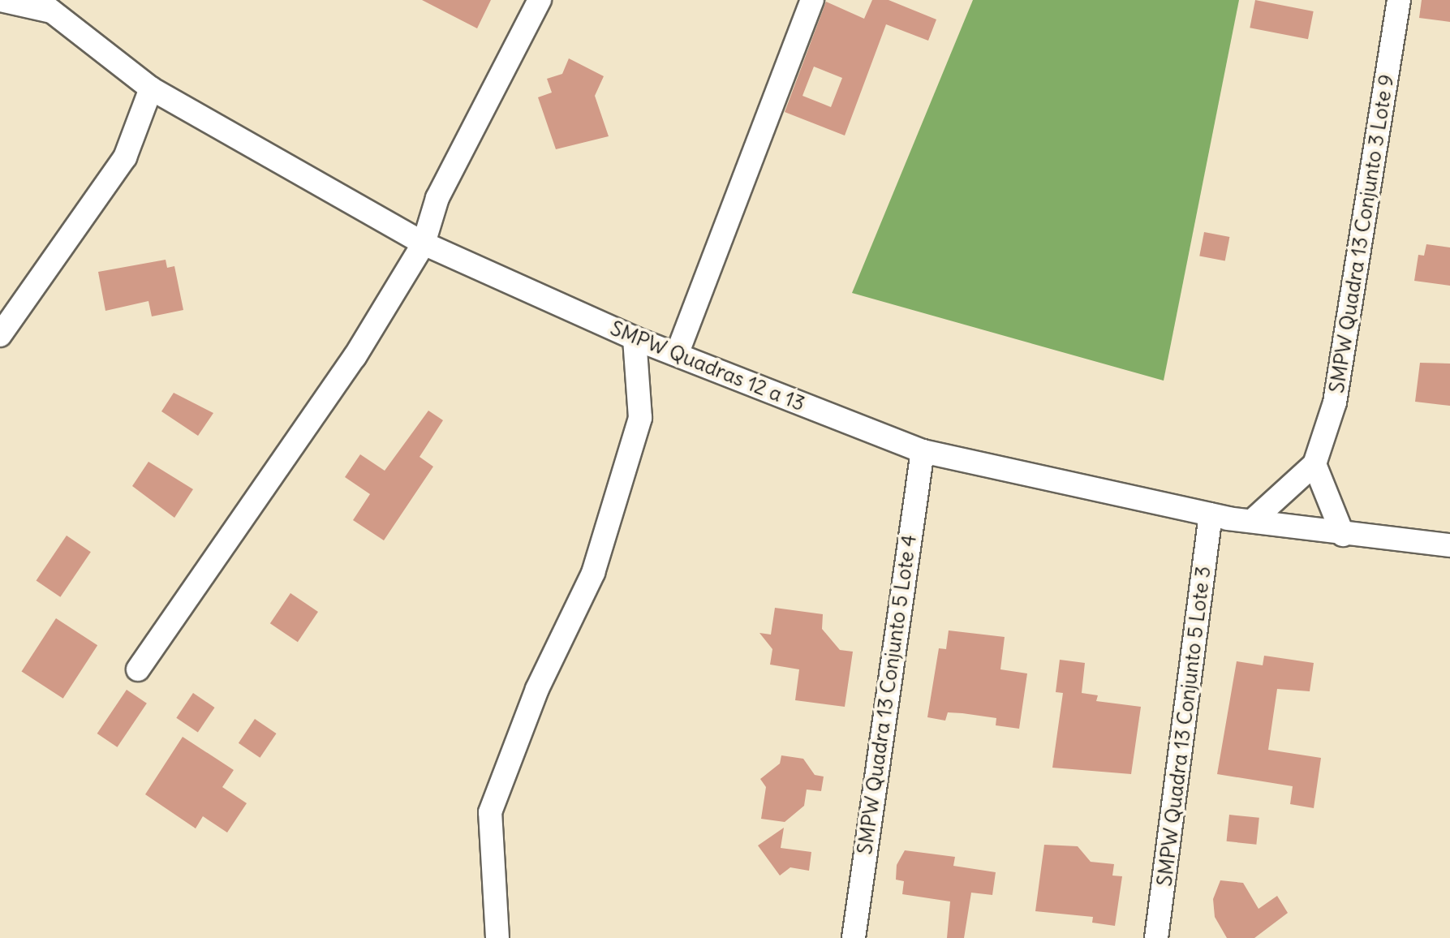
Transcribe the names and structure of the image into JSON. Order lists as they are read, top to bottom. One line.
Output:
{"streets":{"street":["SMPW Quadra 13 Conjunto 3 Lote 9","SMPW Quadras 12 a 13","SMPW Quadra 13 Conjunto 5 Lote 4","SMPW Quadra 13 Conjunto 5 Lote 3"]},"crossings":[["SMPW Quadra 13 Conjunto 3 Lote 9","SMPW Quadras 12 a 13"],["SMPW Quadras 12 a 13","SMPW Quadra 13 Conjunto 5 Lote 4"],["SMPW Quadras 12 a 13","SMPW Quadra 13 Conjunto 5 Lote 3"]]}
